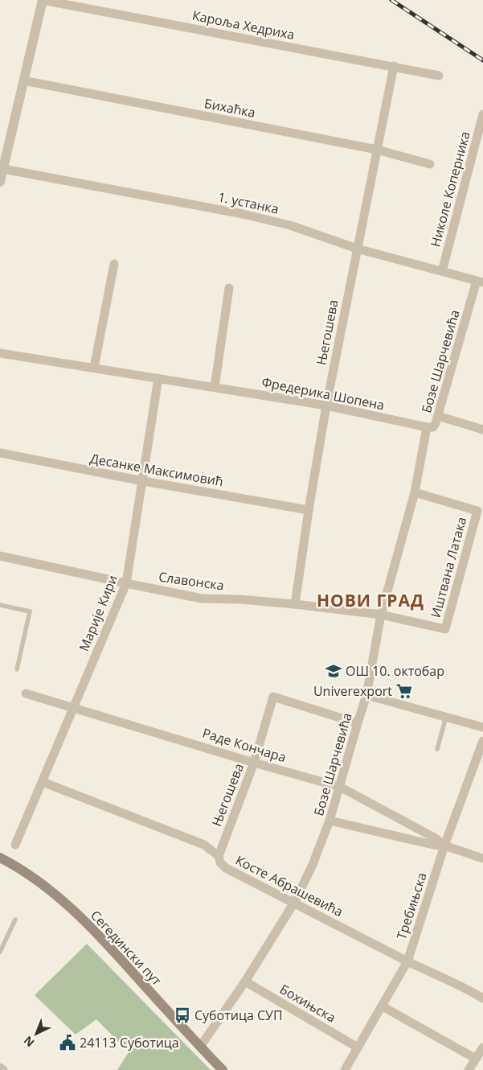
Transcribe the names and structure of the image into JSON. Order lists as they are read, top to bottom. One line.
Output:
{"streets":{"main road":["Сегедински пут"],"street":["Кароља Хедриха","Бихаћка","Николе Коперника","1. устанка","Његошева","Бозе Шарчевића","Фредерика Шопена","Десанке Максимовић","Иштвана Латака","Славонска","Марије Кири","Раде Кончара","Косте Абрашевића","Требињска","Бохињска"]},"crossings":[["Кароља Хедриха","Његошева"],["Бихаћка","Његошева"],["Николе Коперника","1. устанка"],["1. устанка","Његошева"],["1. устанка","Бозе Шарчевића"],["Његошева","Бозе Шарчевића"],["Његошева","Фредерика Шопена"],["Његошева","Десанке Максимовић"],["Његошева","Славонска"],["Његошева","Раде Кончара"],["Његошева","Косте Абрашевића"],["Бозе Шарчевића","Фредерика Шопена"],["Бозе Шарчевића","Иштвана Латака"],["Бозе Шарчевића","Славонска"],["Бозе Шарчевића","Раде Кончара"],["Бозе Шарчевића","Косте Абрашевића"],["Бозе Шарчевића","Сегедински пут"],["Бозе Шарчевића","Бохињска"],["Фредерика Шопена","Марије Кири"],["Десанке Максимовић","Марије Кири"],["Иштвана Латака","Славонска"],["Славонска","Марије Кири"],["Марије Кири","Раде Кончара"],["Марије Кири","Косте Абрашевића"],["Раде Кончара","Требињска"],["Косте Абрашевића","Требињска"],["Требињска","Бохињска"]],"districts":["НОВИ ГРАД"],"places":{"school or university":["ОШ 10. октобар"],"supermarket":["Univerexport"],"bus stop":["Суботица СУП"],"public building":["24113 Суботица"]},"north":"bottom left"}
